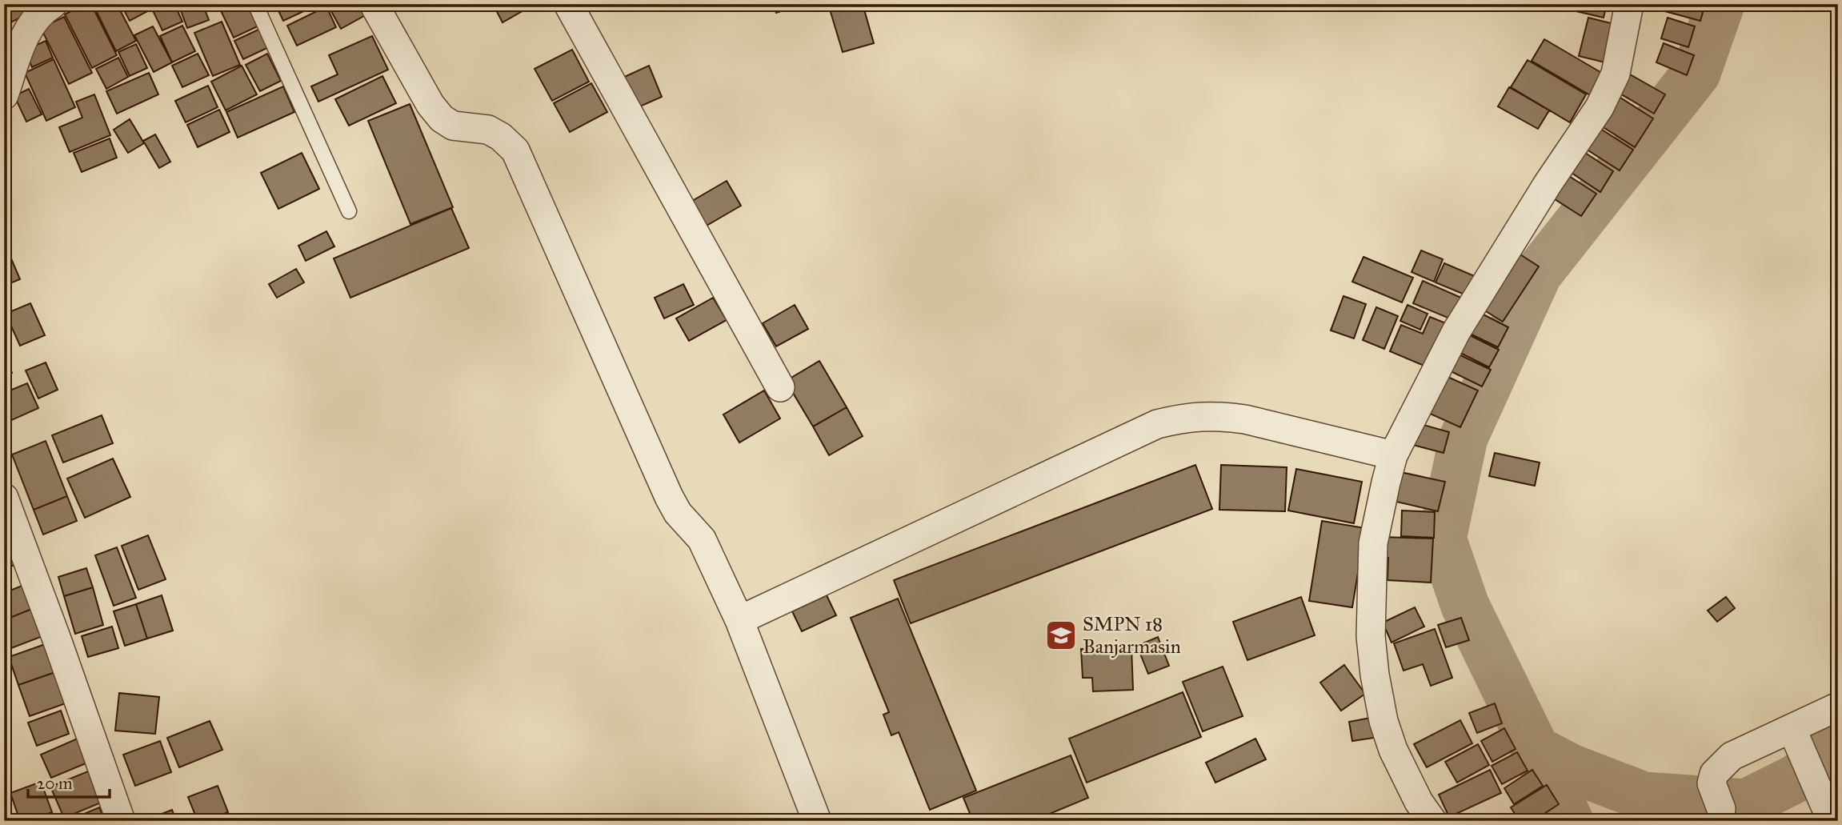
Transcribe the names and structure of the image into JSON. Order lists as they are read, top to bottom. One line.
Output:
{"places":{"school or university":["SMPN 18 Banjarmasin"]},"scale_bar":"20 m"}
